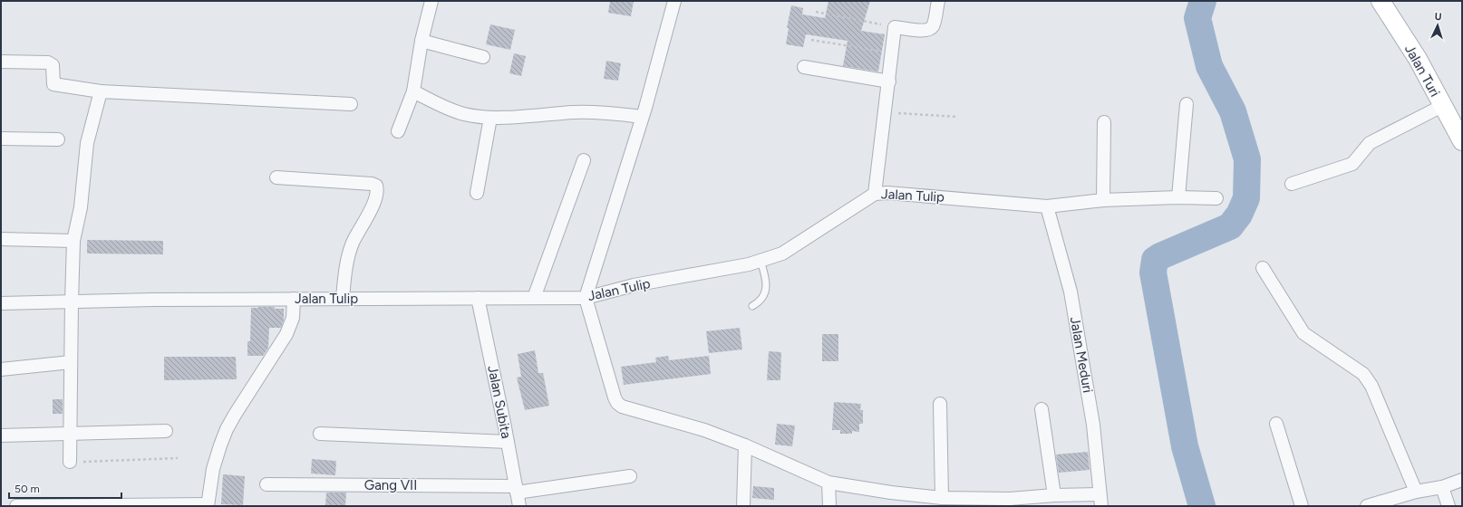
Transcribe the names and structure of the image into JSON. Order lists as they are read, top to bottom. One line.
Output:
{"streets":{"street":["Jalan Turi","Jalan Tulip","Jalan Meduri","Jalan Subita","Gang VII"]},"crossings":[["Jalan Tulip","Jalan Meduri"],["Jalan Tulip","Jalan Subita"],["Jalan Subita","Gang VII"]],"scale_bar":"50 m","north":"top"}
